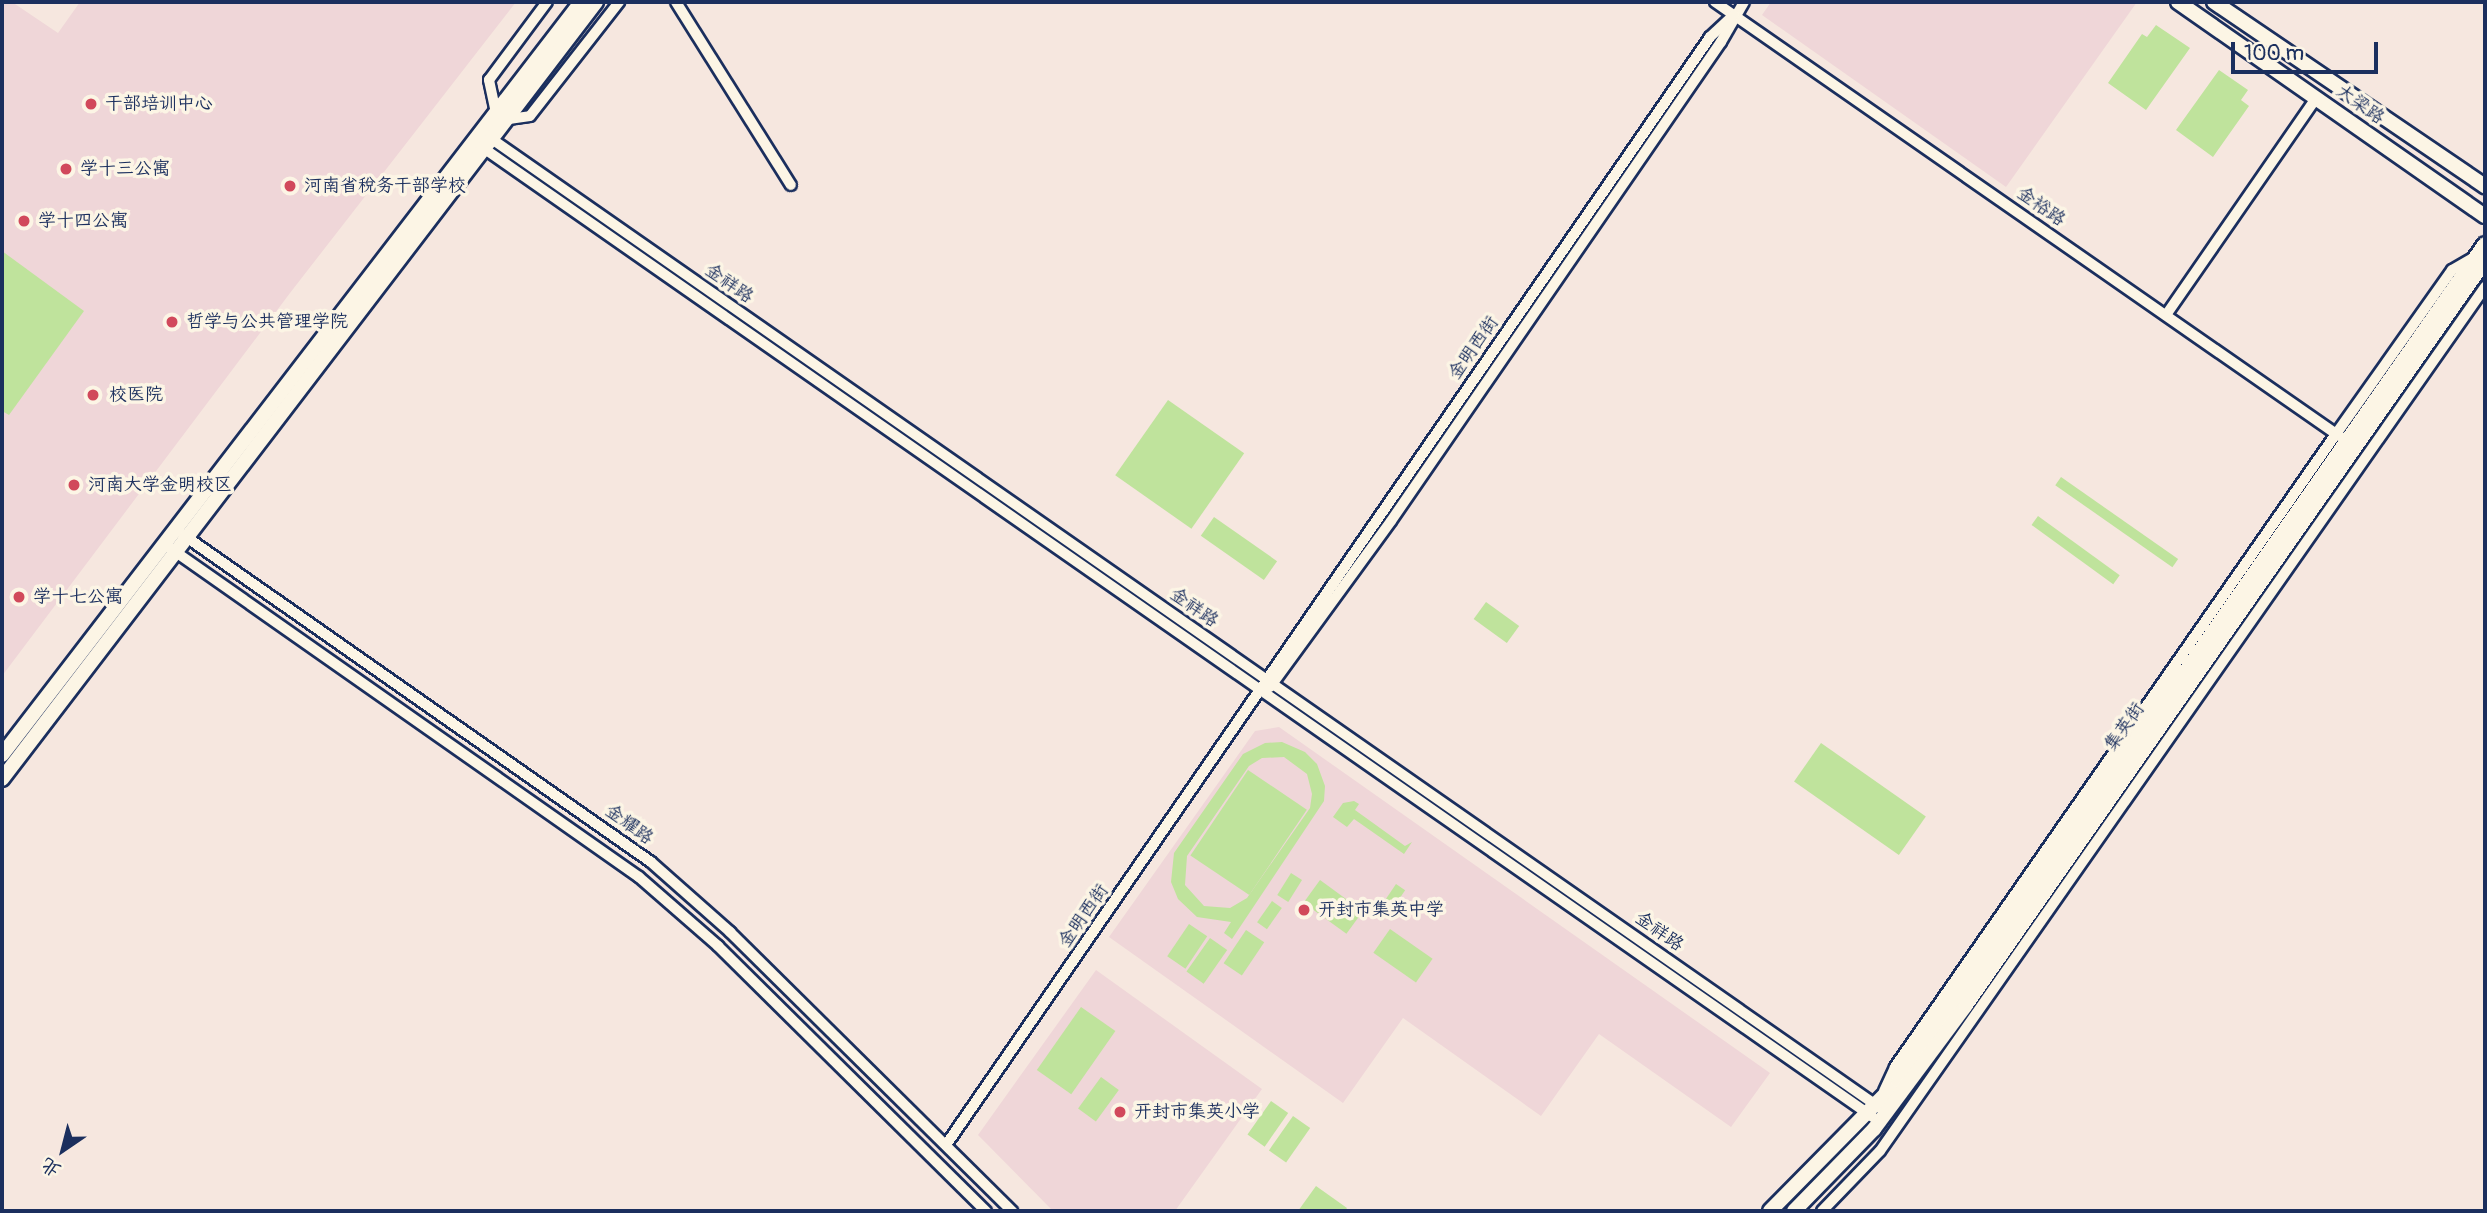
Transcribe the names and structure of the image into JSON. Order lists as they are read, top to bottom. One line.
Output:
{"streets":{"main road":["大梁路","集英街"],"street":["金裕路","金祥路","金明西街","金耀路"]},"crossings":[["金裕路","金明西街"],["金裕路","集英街"],["金祥路","金明西街"],["金祥路","集英街"],["金明西街","金耀路"]],"places":["干部培训中心","学十三公寓","河南省税务干部学校","学十四公寓","哲学与公共管理学院","校医院","河南大学金明校区","学十七公寓","开封市集英中学","开封市集英小学"],"scale_bar":"100 m","north":"bottom left"}
